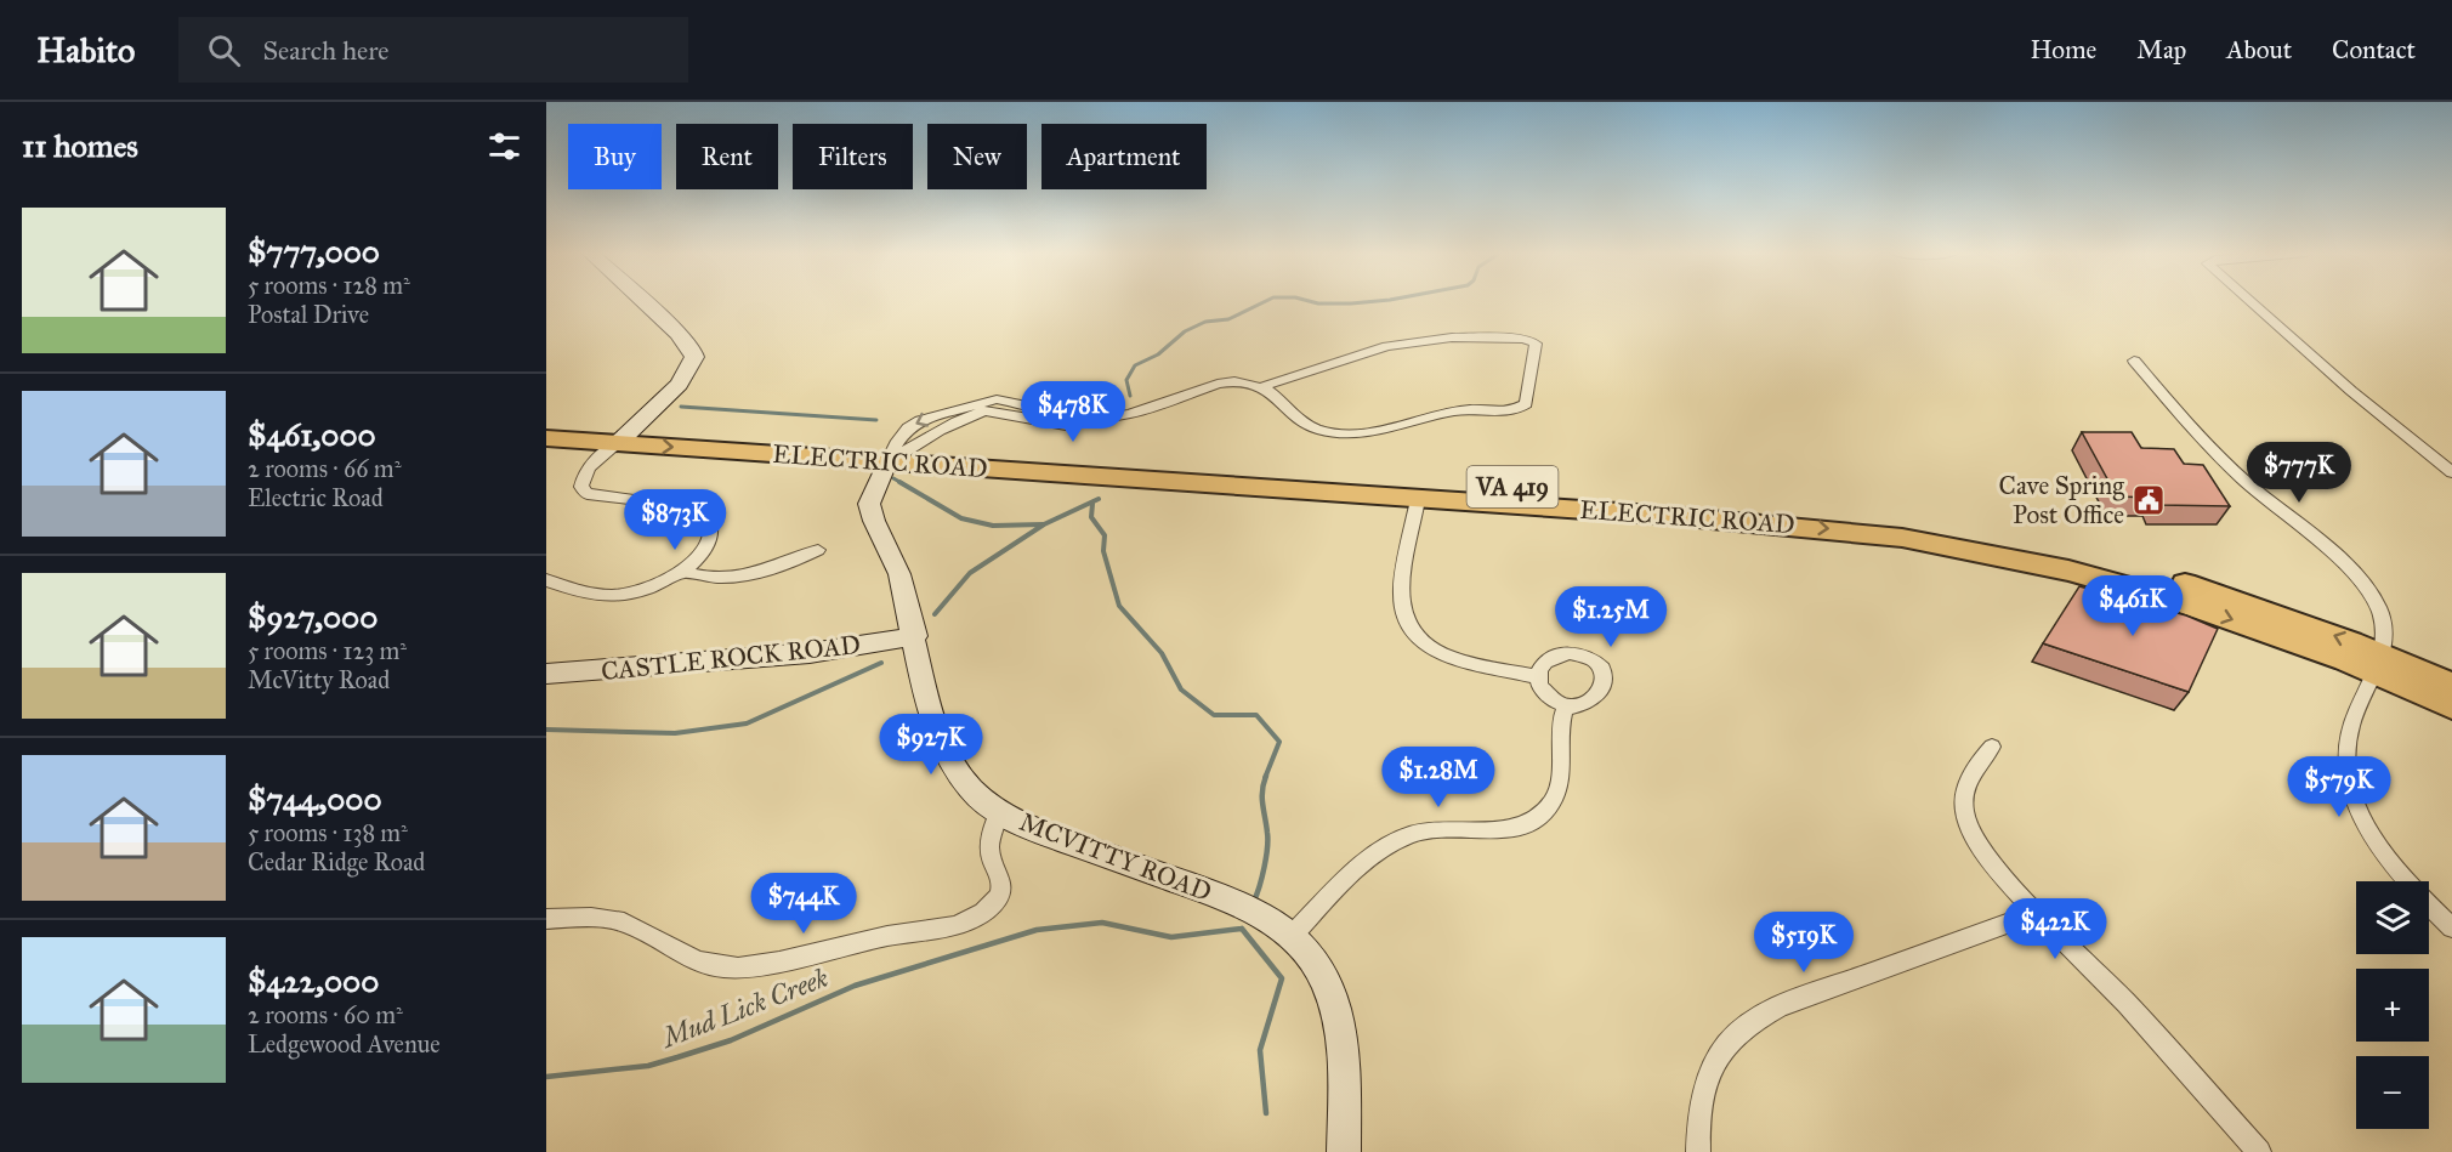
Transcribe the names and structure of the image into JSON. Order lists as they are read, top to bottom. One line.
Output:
{"streets":{"main road":["ELECTRIC ROAD","VA 419"],"street":["CASTLE ROCK ROAD","MCVITTY ROAD"]},"crossings":[["ELECTRIC ROAD","MCVITTY ROAD"],["CASTLE ROCK ROAD","MCVITTY ROAD"]],"water":["Mud Lick Creek"],"places":{"public building":["Cave Spring Post Office"]},"page":{"header":"Habito","search":"Search here","nav":["Home","Map","About","Contact"],"heading":"11 homes","chip":["Buy","Rent","Filters","New","Apartment"],"list":[{"name":"$777,000","note":"5 rooms · 128 m² · Postal Drive"},{"name":"$461,000","note":"2 rooms · 66 m² · Electric Road"},{"name":"$927,000","note":"5 rooms · 123 m² · McVitty Road"},{"name":"$744,000","note":"5 rooms · 138 m² · Cedar Ridge Road"},{"name":"$422,000","note":"2 rooms · 60 m² · Ledgewood Avenue"}],"price":["$478K","$777K","$873K","$461K","$1.25M","$927K","$1.28M","$579K","$744K","$422K","$519K"],"map_buttons":["+","−"]}}
